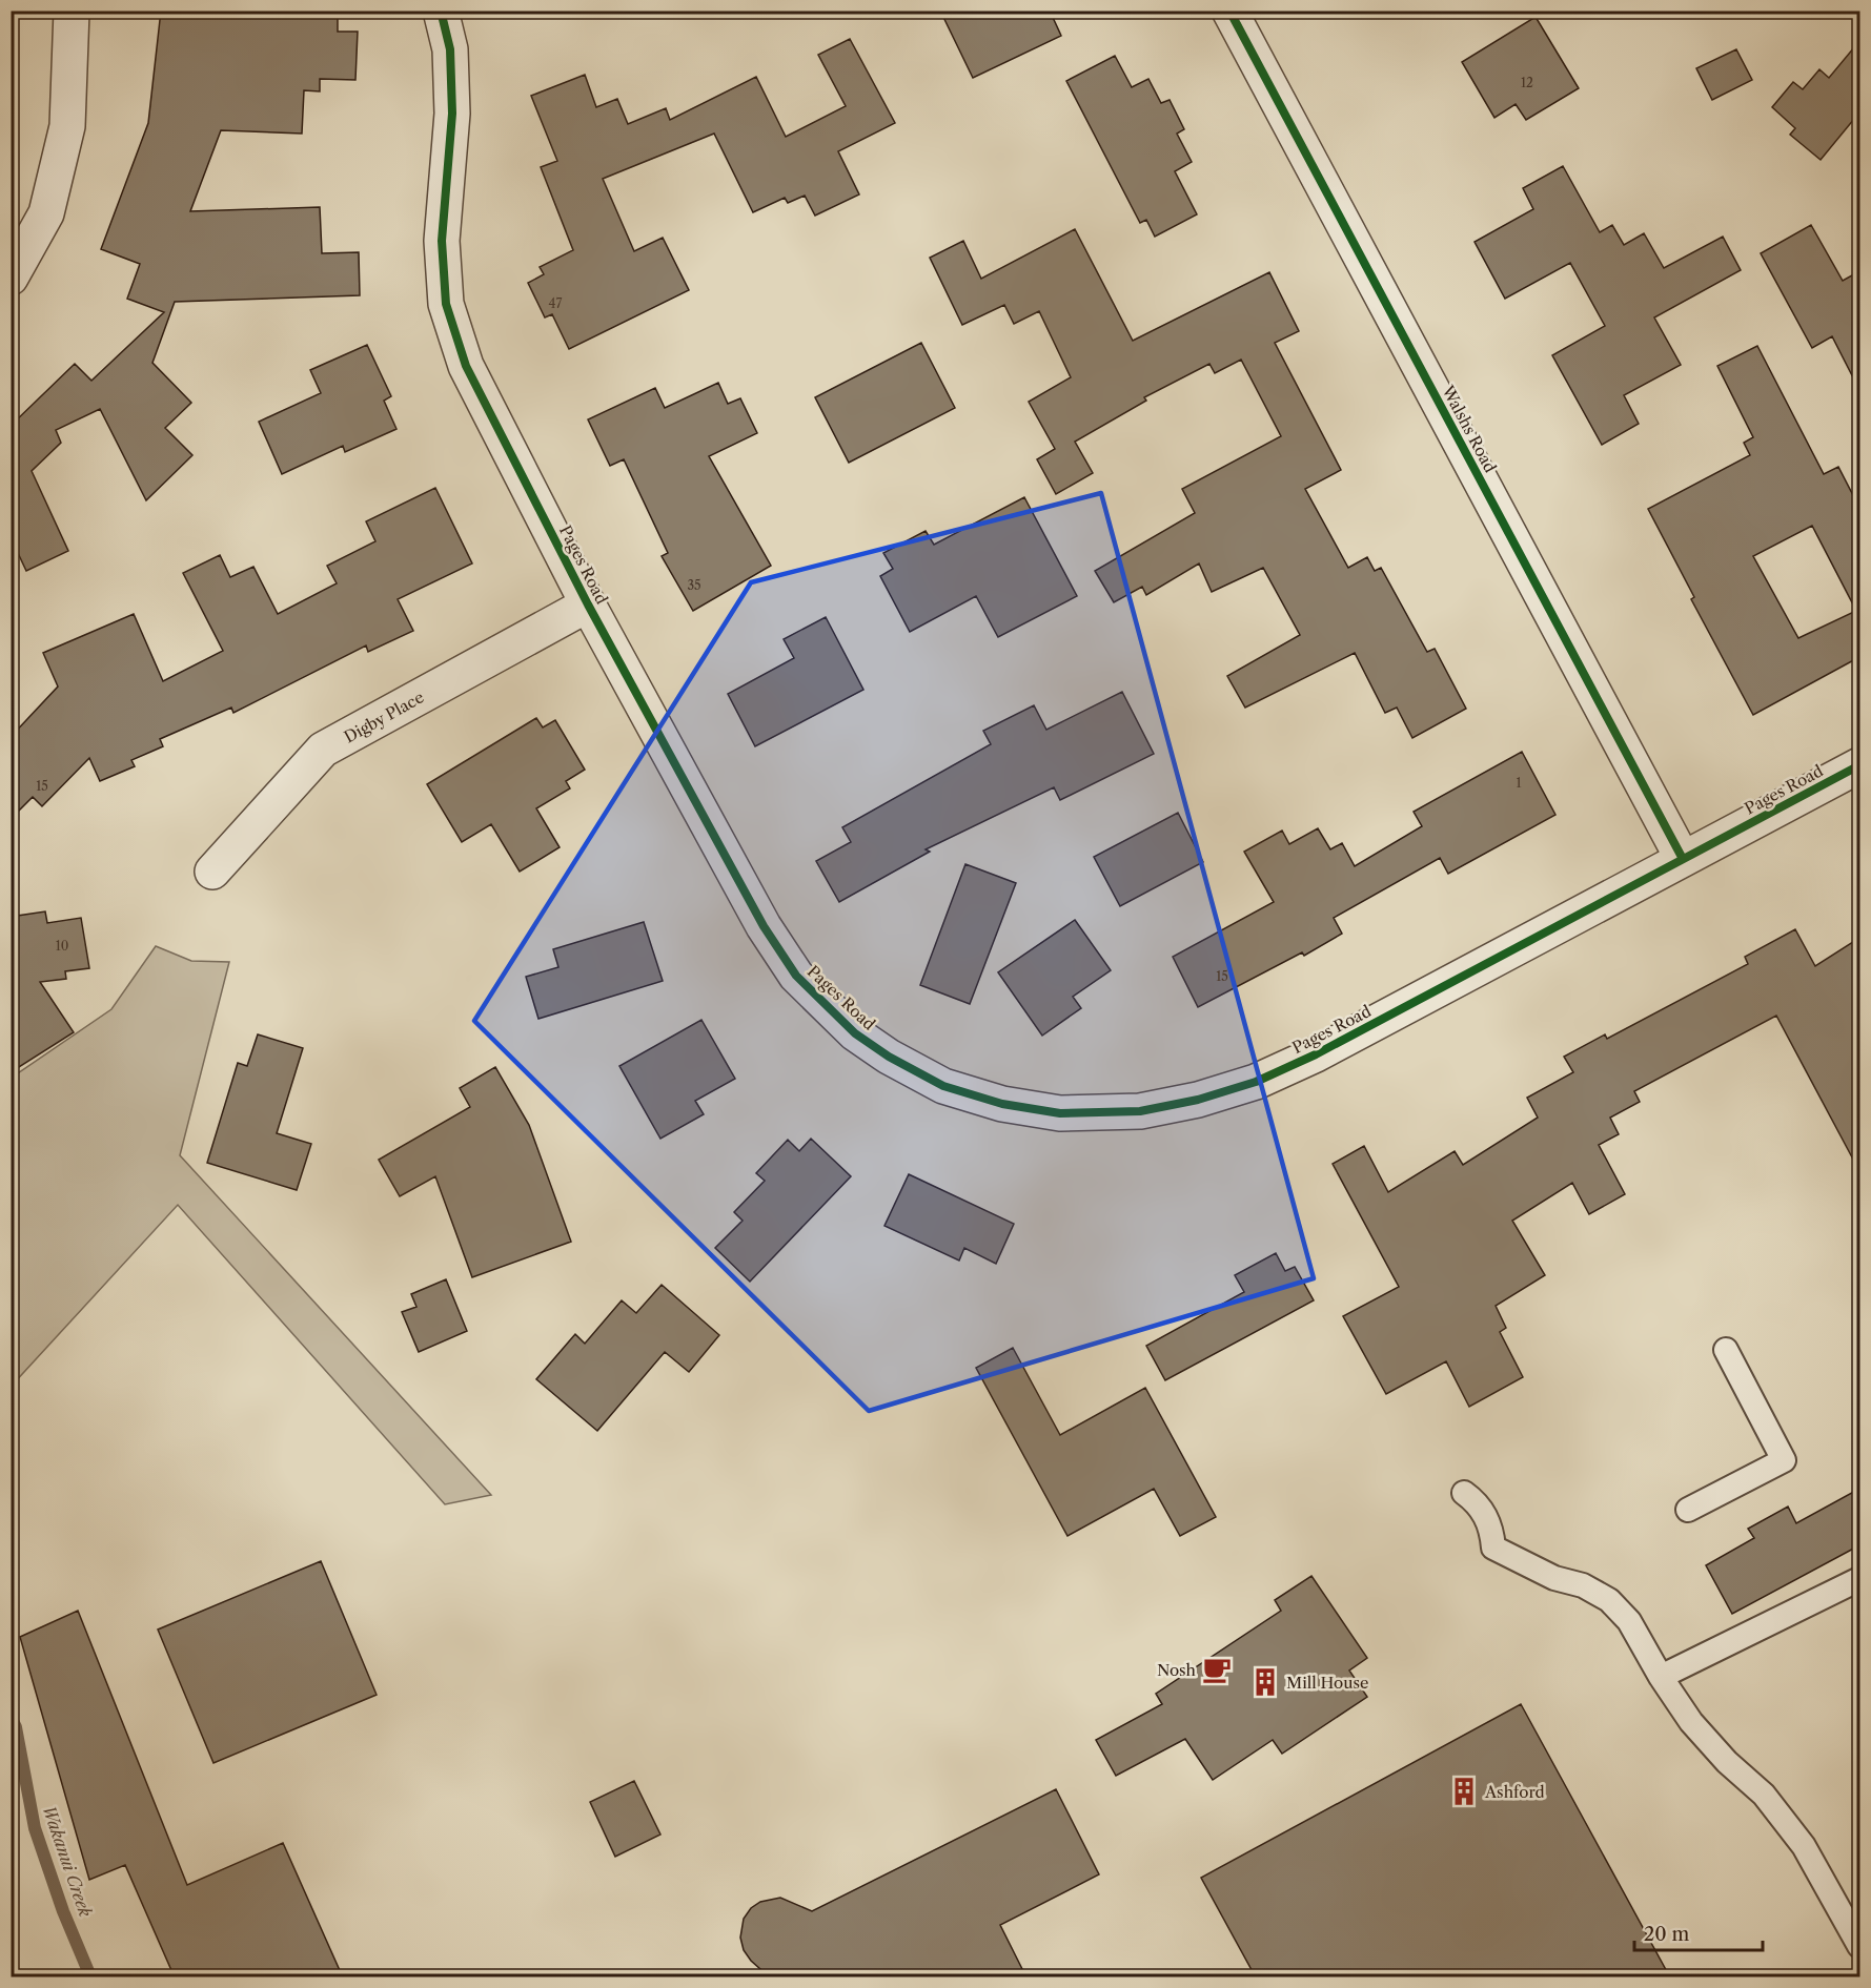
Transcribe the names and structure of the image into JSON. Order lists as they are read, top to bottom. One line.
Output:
{"streets":{"street":["Walshs Road","Pages Road","Digby Place"]},"crossings":[["Walshs Road","Pages Road"],["Pages Road","Digby Place"]],"water":["Wakanui Creek"],"places":{"cafe":["Nosh"],"building":["Mill House","Ashford"]},"house_numbers":["12","47","35","1","15","10","15"],"scale_bar":"20 m"}
